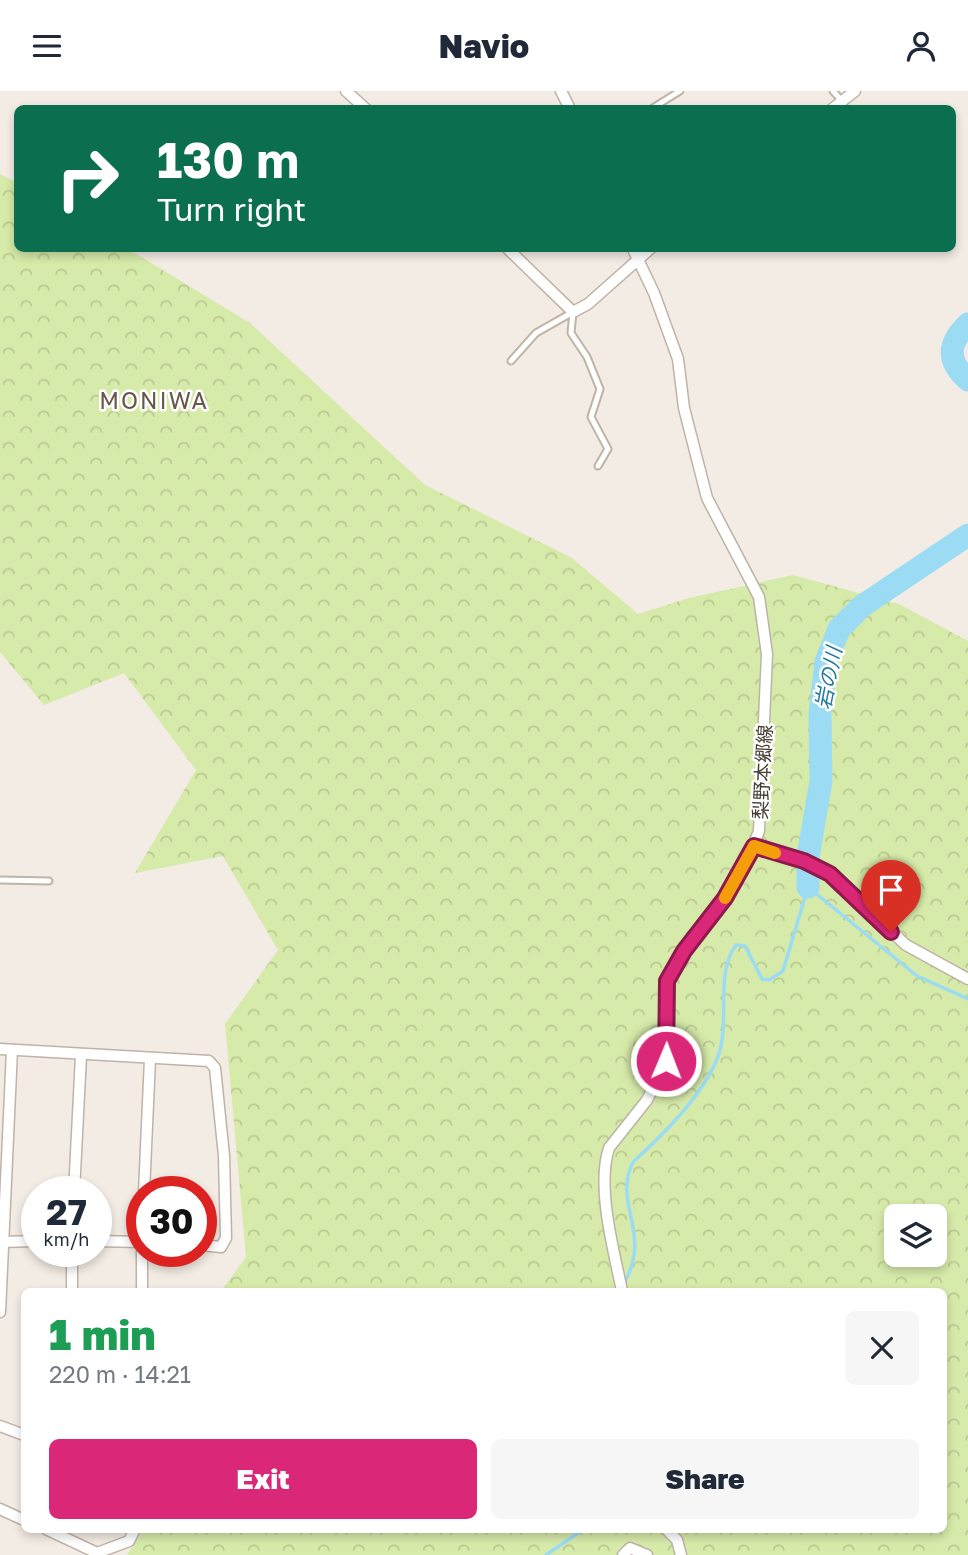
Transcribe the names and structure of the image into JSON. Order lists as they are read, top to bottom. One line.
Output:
{"streets":{"street":["梨野本郷線"]},"districts":["MONIWA"],"water":["岩の川"],"page":{"header":"Navio","turn":["130 m","Turn right"],"speed":"27 km/h","limit":"30","heading":["1 min","220 m · 14:21"],"buttons":["Exit","Share"]}}
